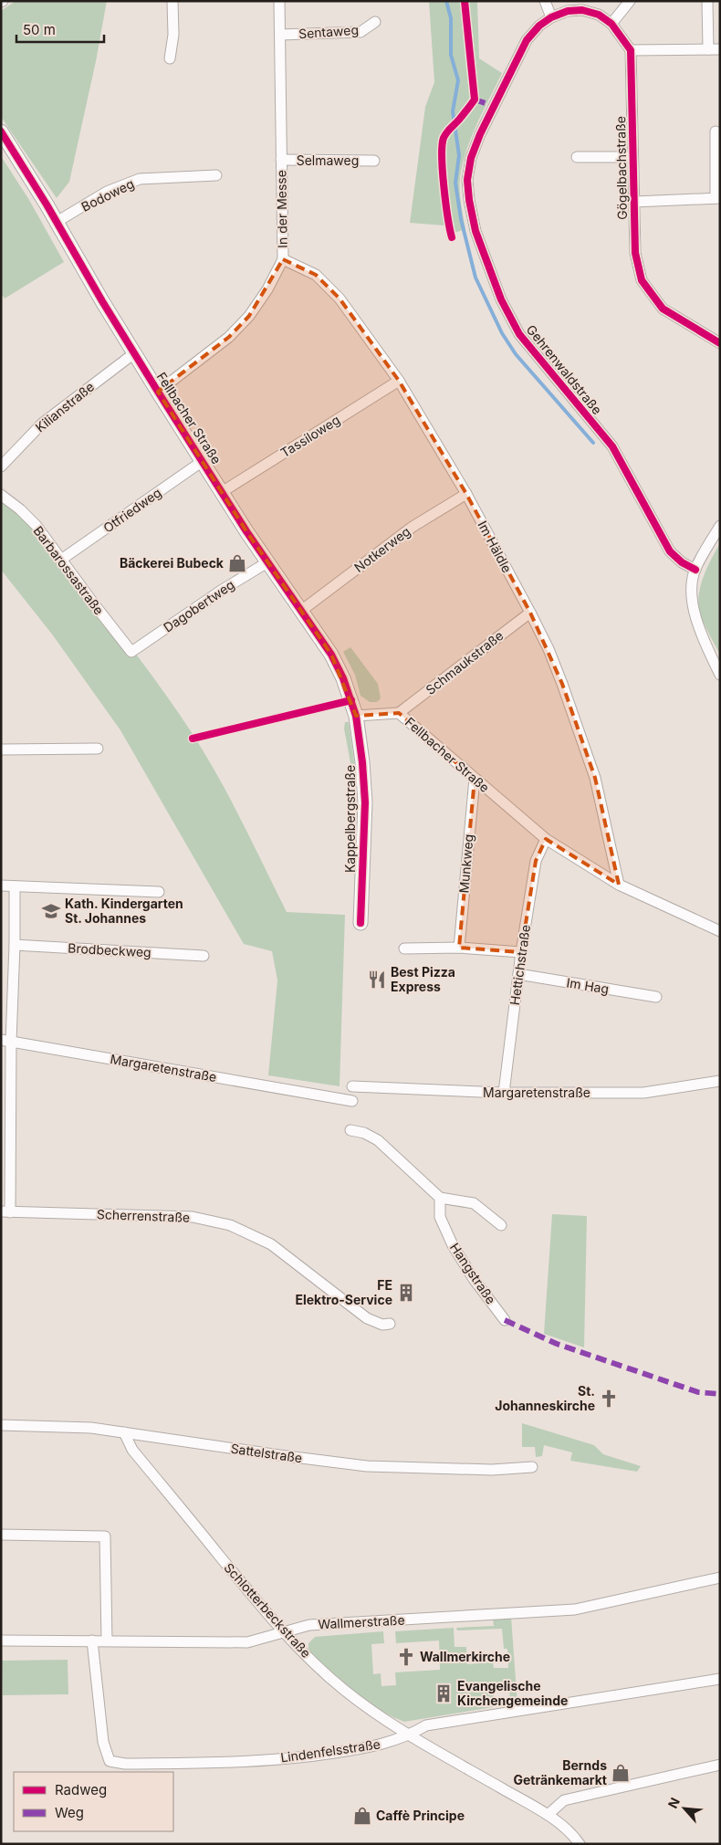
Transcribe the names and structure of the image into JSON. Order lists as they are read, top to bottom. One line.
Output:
{"streets":{"street":["Sentaweg","Selmaweg","Gögelbachstraße","Bodoweg","In der Messe","Gehrenwaldstraße","Kilianstraße","Fellbacher Straße","Tassiloweg","Otfriedweg","Im Häldle","Notkerweg","Barbarossastraße","Dagobertweg","Schmaukstraße","Kappelbergstraße","Munkweg","Brodbeckweg","Hettichstraße","Im Hag","Margaretenstraße","Scherrenstraße","Hangstraße","Sattelstraße","Schlotterbeckstraße","Wallmerstraße","Lindenfelsstraße"]},"crossings":[["Sentaweg","In der Messe"],["Selmaweg","In der Messe"],["Bodoweg","Fellbacher Straße"],["In der Messe","Fellbacher Straße"],["In der Messe","Im Häldle"],["Kilianstraße","Fellbacher Straße"],["Fellbacher Straße","Tassiloweg"],["Fellbacher Straße","Otfriedweg"],["Fellbacher Straße","Im Häldle"],["Fellbacher Straße","Notkerweg"],["Fellbacher Straße","Dagobertweg"],["Fellbacher Straße","Schmaukstraße"],["Fellbacher Straße","Kappelbergstraße"],["Fellbacher Straße","Munkweg"],["Fellbacher Straße","Hettichstraße"],["Tassiloweg","Im Häldle"],["Otfriedweg","Barbarossastraße"],["Im Häldle","Notkerweg"],["Im Häldle","Schmaukstraße"],["Barbarossastraße","Dagobertweg"],["Hettichstraße","Im Hag"],["Hettichstraße","Margaretenstraße"],["Sattelstraße","Schlotterbeckstraße"],["Schlotterbeckstraße","Wallmerstraße"],["Schlotterbeckstraße","Lindenfelsstraße"],["Wallmerstraße","Lindenfelsstraße"]],"places":{"shop":["Bäckerei Bubeck","Bernds Getränkemarkt","Caffè Principe"],"school or university":["Kath. Kindergarten St. Johannes"],"restaurant":["Best Pizza Express"],"building":["FE Elektro-Service","Evangelische Kirchengemeinde"],"church":["St. Johanneskirche","Wallmerkirche"]},"legend":["Radweg","Weg"],"scale_bar":"50 m","north":"top left"}
